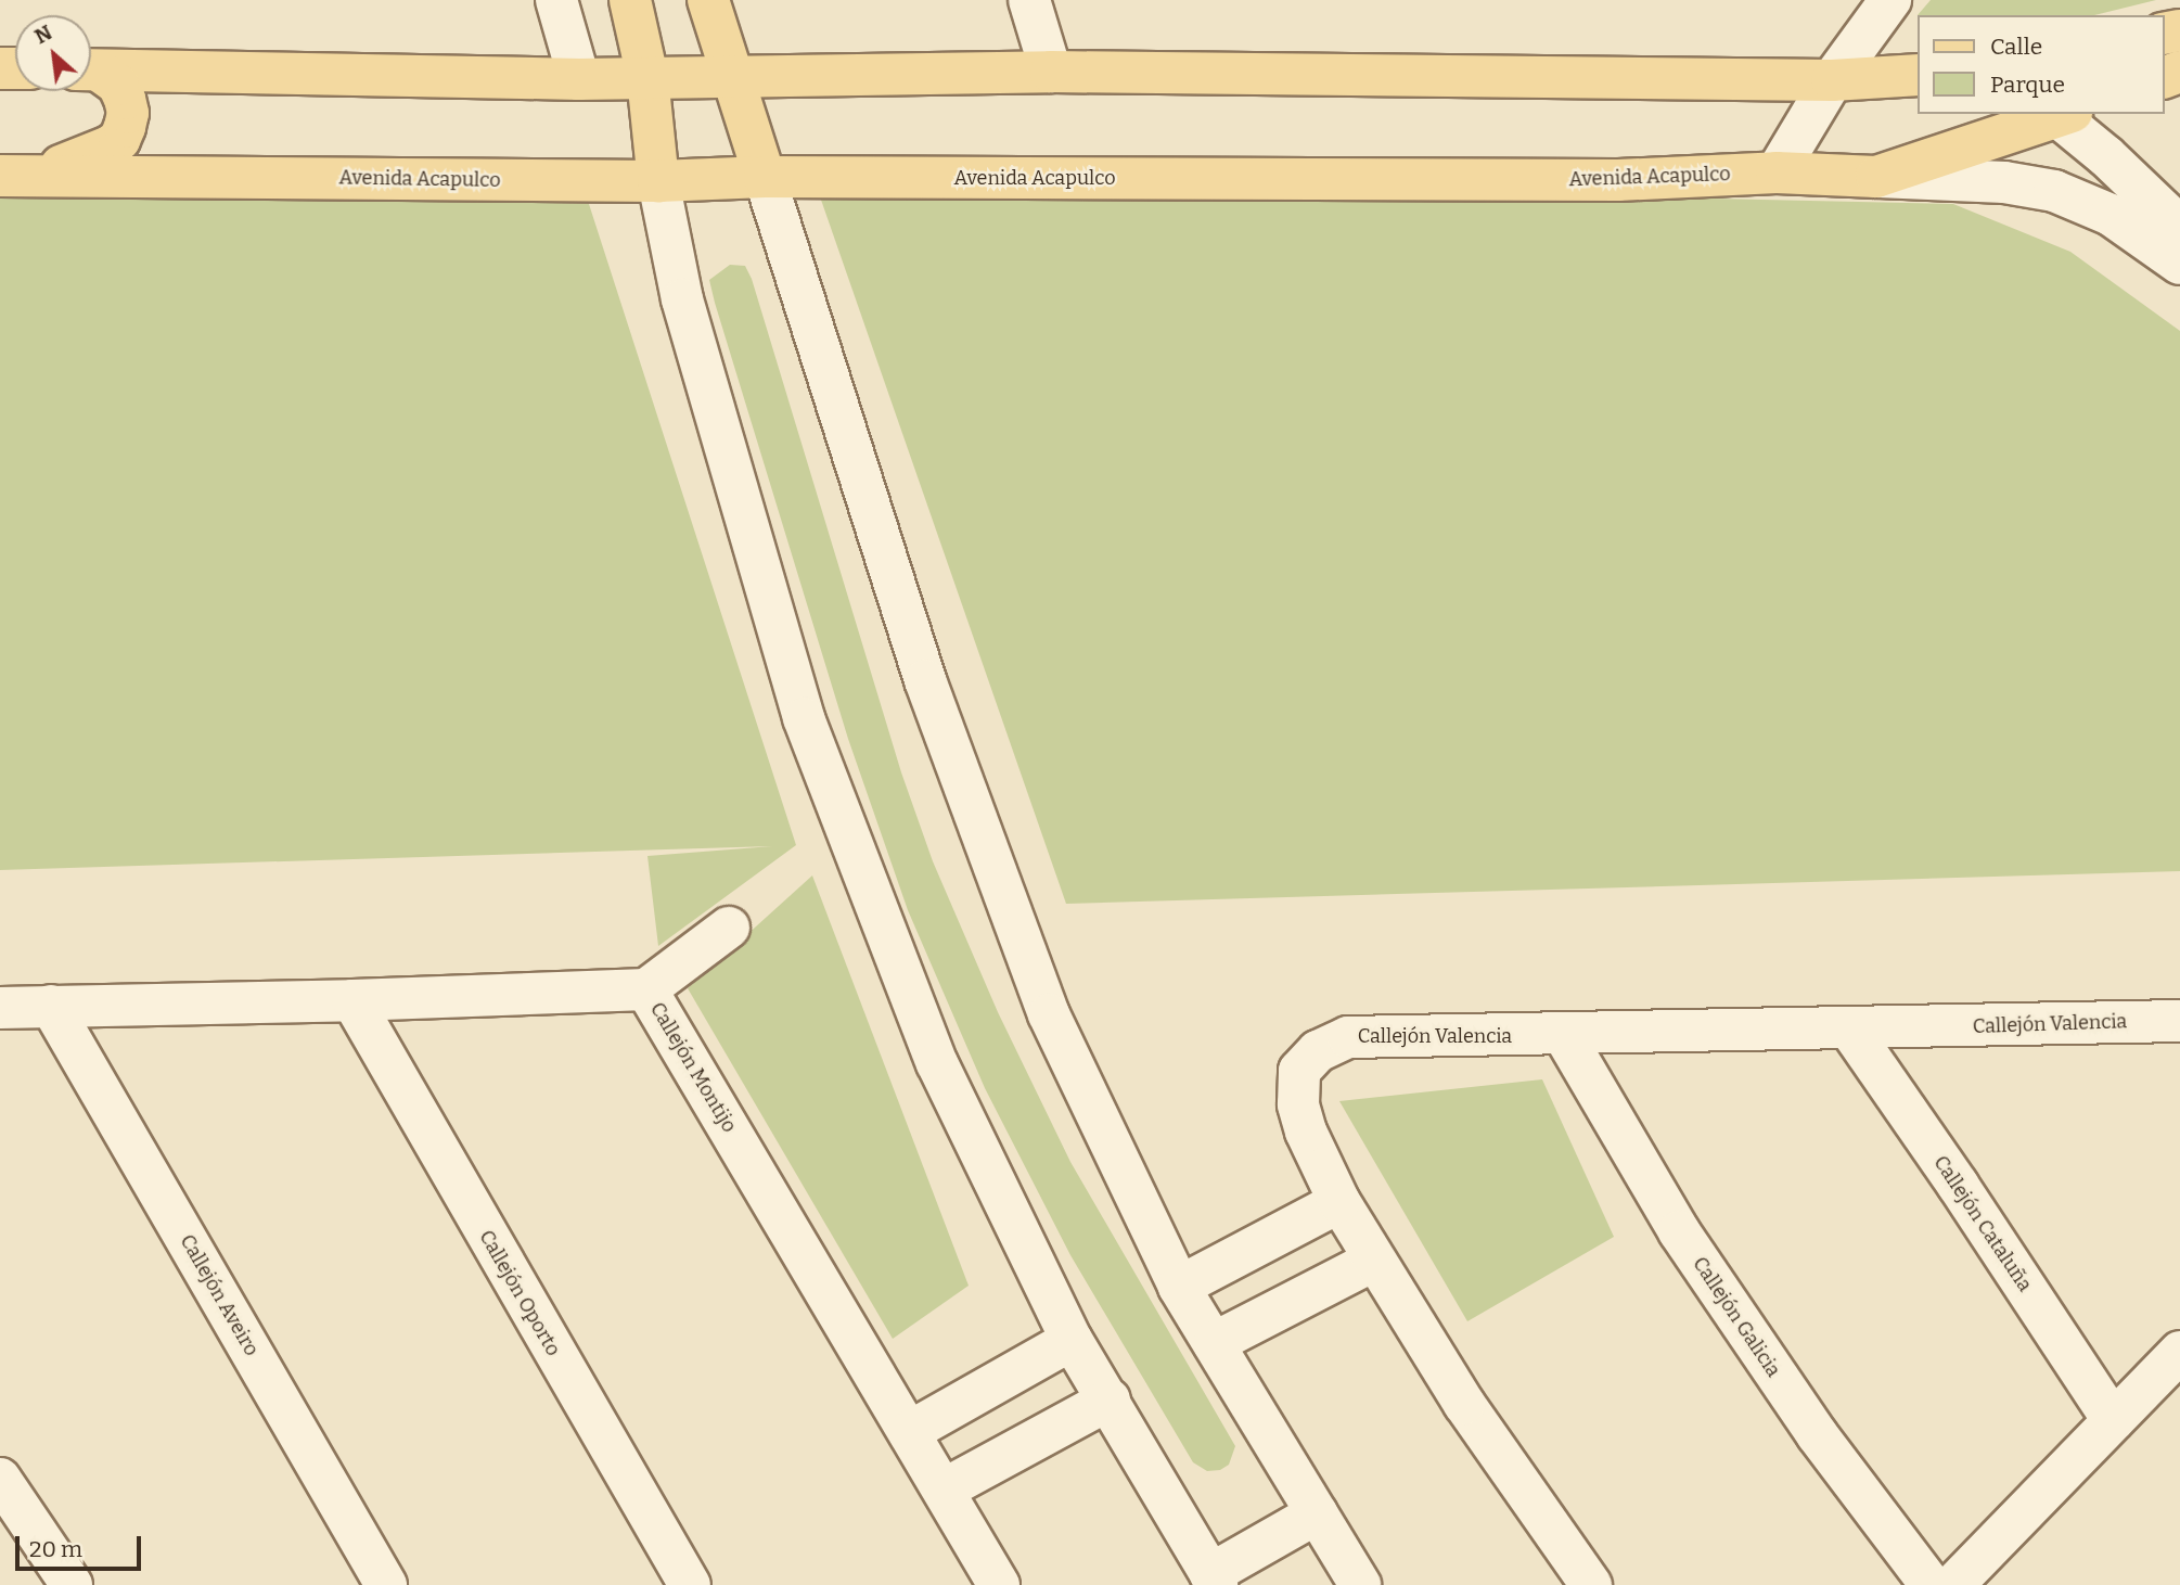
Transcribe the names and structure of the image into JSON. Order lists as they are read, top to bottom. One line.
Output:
{"streets":{"main road":["Avenida Acapulco"],"street":["Callejón Valencia","Callejón Montijo","Callejón Cataluña","Callejón Oporto","Callejón Aveiro","Callejón Galicia"]},"crossings":[["Callejón Valencia","Callejón Cataluña"],["Callejón Valencia","Callejón Galicia"],["Callejón Montijo","Callejón Oporto"],["Callejón Montijo","Callejón Aveiro"]],"legend":["Calle","Parque"],"scale_bar":"20 m","north":"top left"}
